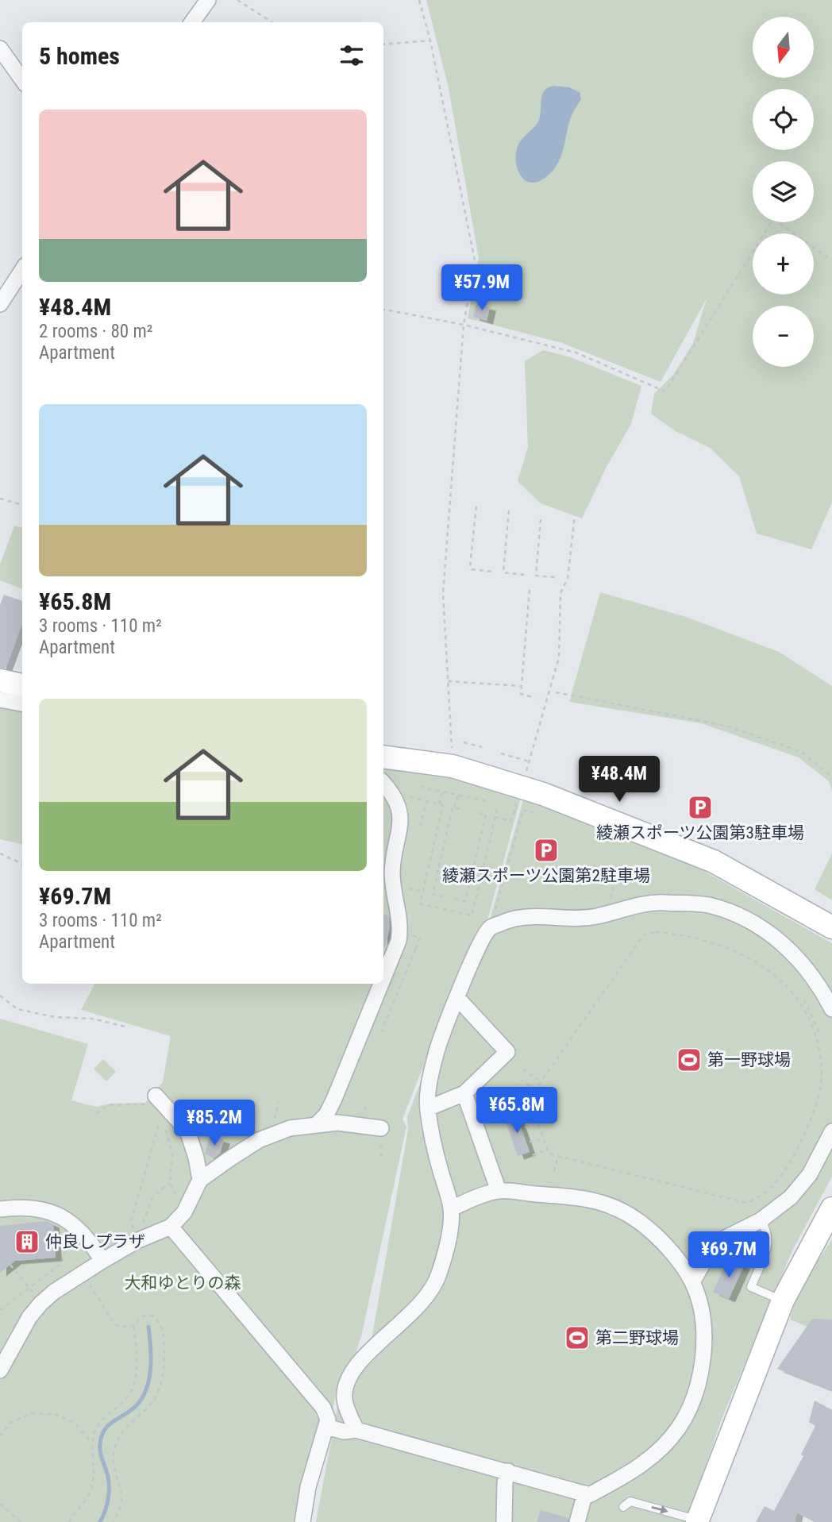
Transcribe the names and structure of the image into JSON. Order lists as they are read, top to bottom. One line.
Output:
{"parks":["大和ゆとりの森"],"places":{"parking":["綾瀬スポーツ公園第3駐車場","綾瀬スポーツ公園第2駐車場"],"sports":["第一野球場","第二野球場"],"building":["仲良しプラザ"]},"north":"bottom","page":{"map_buttons":["+","−"],"heading":"5 homes","list":[{"name":"¥48.4M","note":"2 rooms · 80 m² · Apartment"},{"name":"¥65.8M","note":"3 rooms · 110 m² · Apartment"},{"name":"¥69.7M","note":"3 rooms · 110 m² · Apartment"}],"price":["¥57.9M","¥48.4M","¥65.8M","¥85.2M","¥69.7M"]}}
